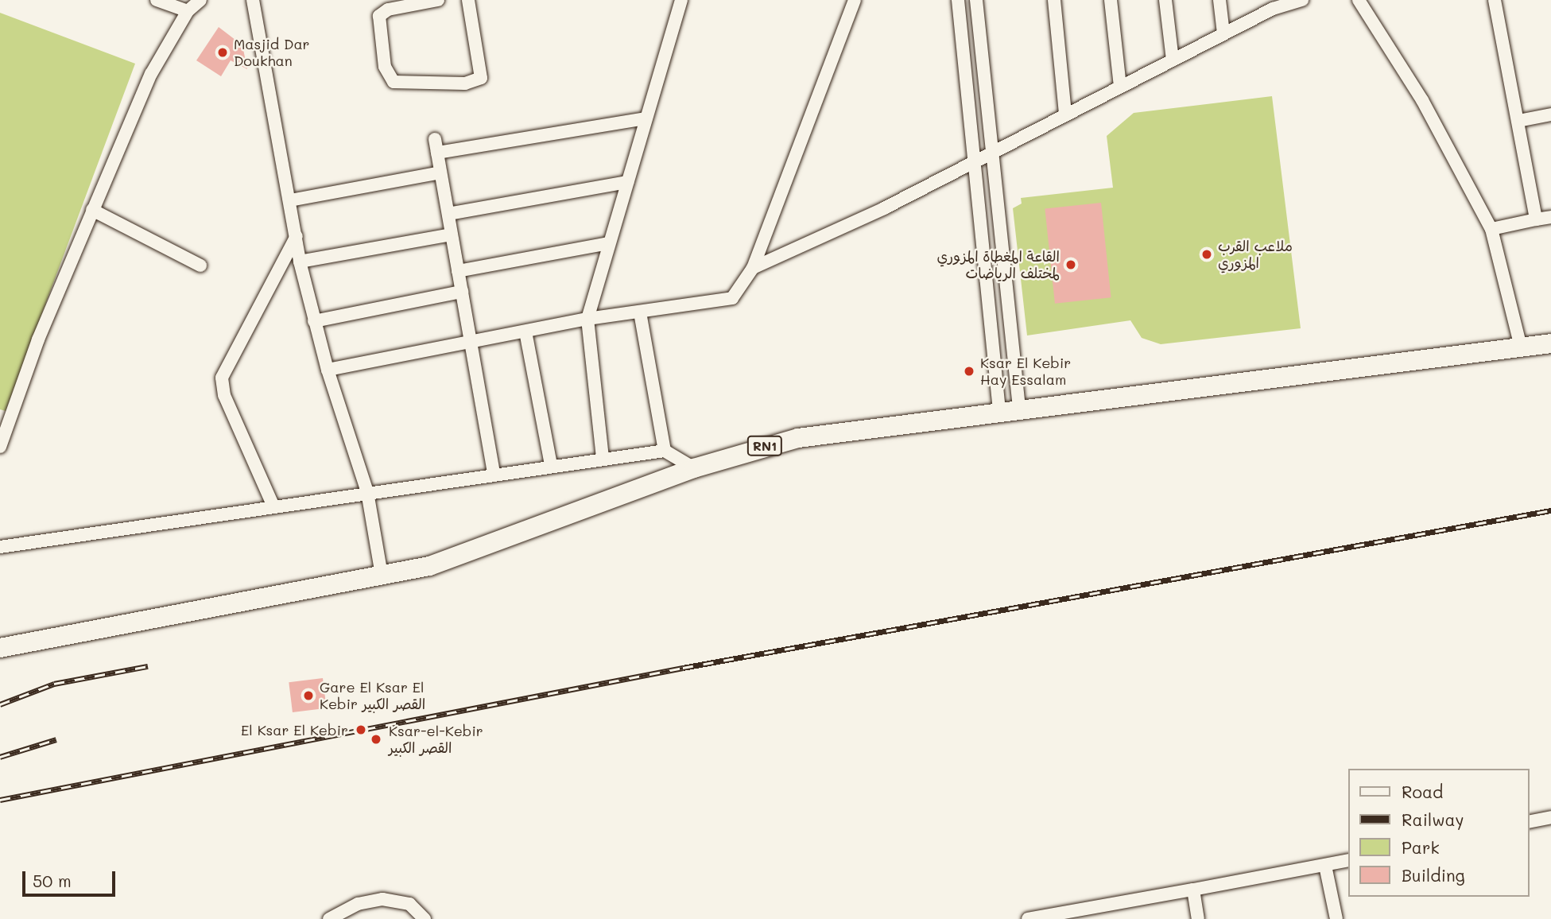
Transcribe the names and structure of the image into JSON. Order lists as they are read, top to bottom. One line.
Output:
{"streets":{"main road":["RN1"]},"places":["Masjid Dar Doukhan","ملاعب القرب المزوري","القاعة المغطاة المزوري لمختلف الرياضات","Ksar El Kebir Hay Essalam","Gare El Ksar El Kebir القصر الكبير","El Ksar El Kebir","Ksar-el-Kebir القصر الكبير"],"legend":["Road","Railway","Park","Building"],"scale_bar":"50 m"}
